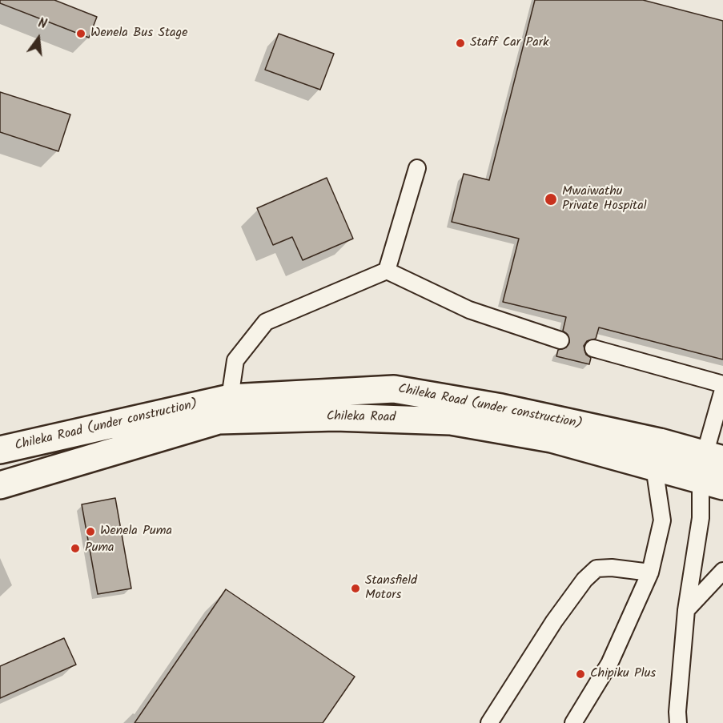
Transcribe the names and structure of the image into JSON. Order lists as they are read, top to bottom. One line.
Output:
{"streets":{"highway":["Chileka Road (under construction)","Chileka Road"]},"crossings":[["Chileka Road (under construction)","Chileka Road"]],"places":["Wenela Bus Stage","Staff Car Park","Mwaiwathu Private Hospital","Wenela Puma","Puma","Stansfield Motors","Chipiku Plus"],"north":"top"}
